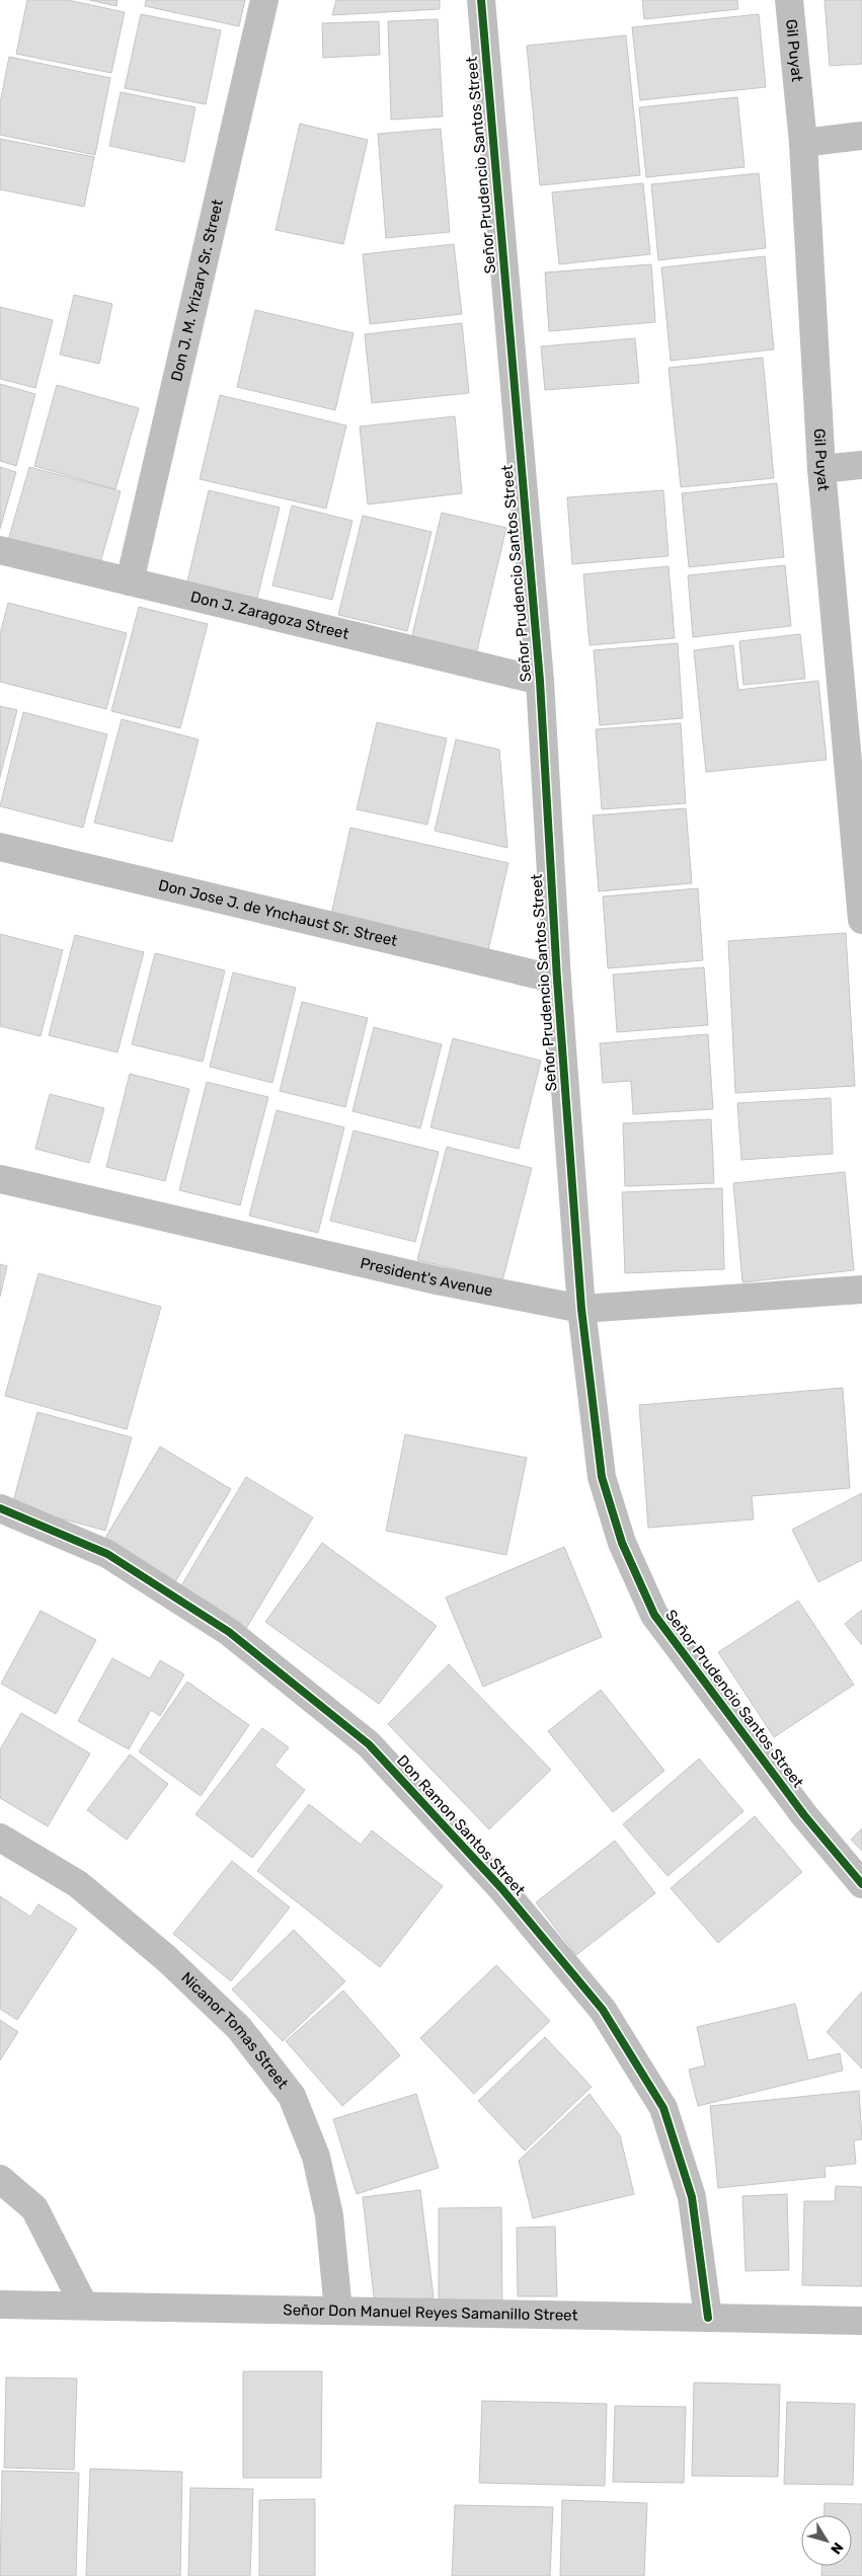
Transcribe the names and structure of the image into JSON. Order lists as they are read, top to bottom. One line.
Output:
{"streets":{"street":["Gil Puyat","Señor Prudencio Santos Street","Don J. M. Yrizary Sr. Street","Don J. Zaragoza Street","Don Jose J. de Ynchaust Sr. Street","President's Avenue","Don Ramon Santos Street","Nicanor Tomas Street","Señor Don Manuel Reyes Samanillo Street"]},"crossings":[["Señor Prudencio Santos Street","Don J. Zaragoza Street"],["Señor Prudencio Santos Street","Don Jose J. de Ynchaust Sr. Street"],["Señor Prudencio Santos Street","President's Avenue"],["Don J. M. Yrizary Sr. Street","Don J. Zaragoza Street"],["Don Ramon Santos Street","Señor Don Manuel Reyes Samanillo Street"],["Nicanor Tomas Street","Señor Don Manuel Reyes Samanillo Street"]],"north":"bottom right"}
